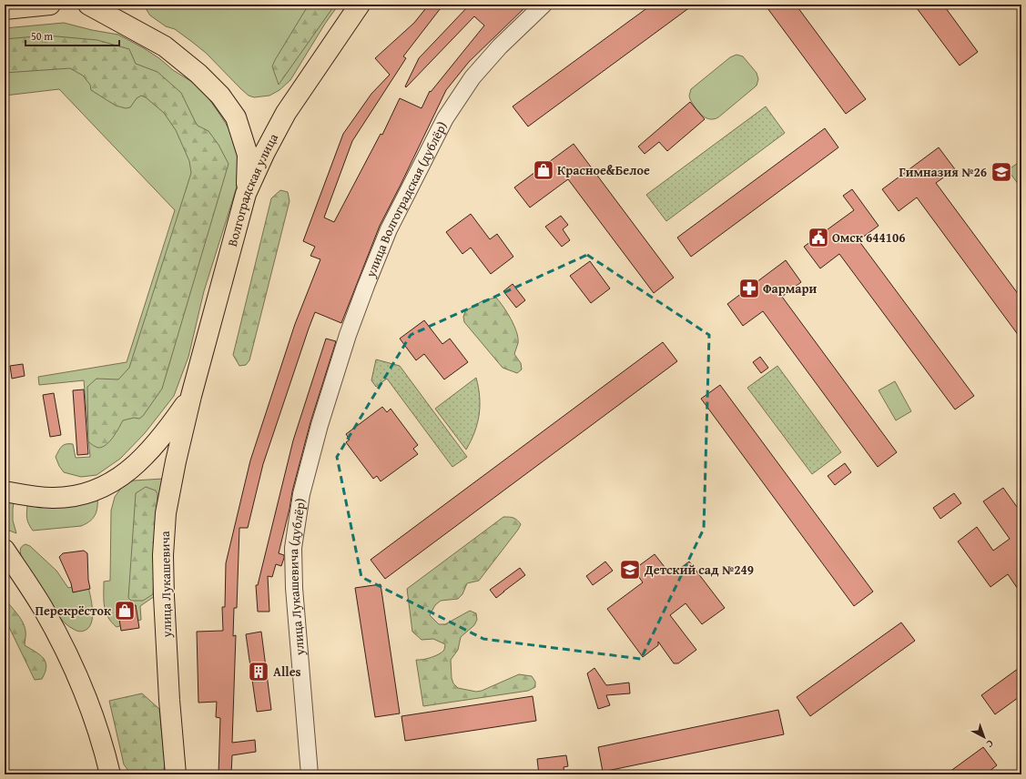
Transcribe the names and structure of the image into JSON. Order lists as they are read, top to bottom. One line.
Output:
{"streets":{"main road":["Волгоградская улица","улица Лукашевича"],"street":["улица Волгоградская (дублёр)","улица Лукашевича (дублёр)"]},"crossings":[["Волгоградская улица","улица Лукашевича"],["улица Волгоградская (дублёр)","улица Лукашевича (дублёр)"]],"places":{"shop":["Красное&Белое","Перекрёсток"],"school or university":["Гимназия №26","Детский сад №249"],"public building":["Омск 644106"],"pharmacy":["Фармари"],"building":["Alles"]},"scale_bar":"50 m","north":"bottom right"}
